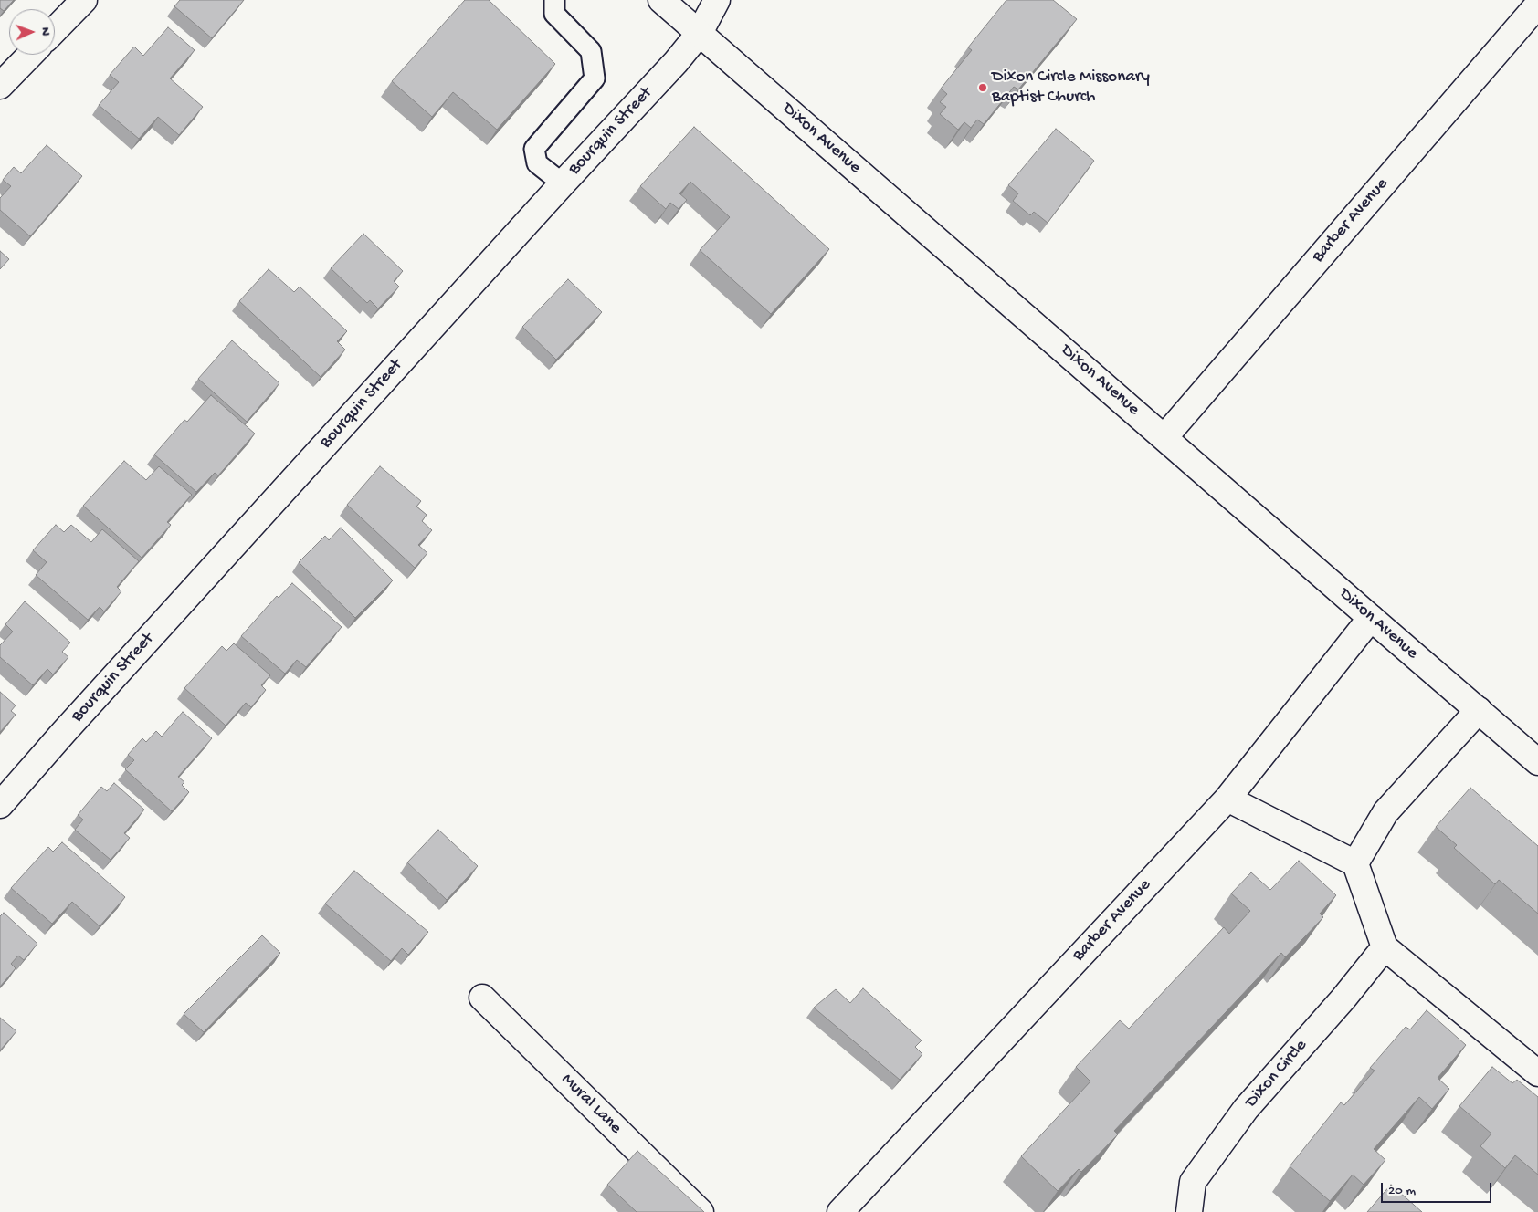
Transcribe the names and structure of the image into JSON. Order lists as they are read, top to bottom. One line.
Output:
{"streets":{"street":["Bourquin Street","Dixon Avenue","Barber Avenue","Dixon Circle","Mural Lane"]},"crossings":[["Bourquin Street","Dixon Avenue"],["Dixon Avenue","Barber Avenue"]],"places":["Dixon Circle Missonary Baptist Church"],"scale_bar":"20 m","north":"right"}
